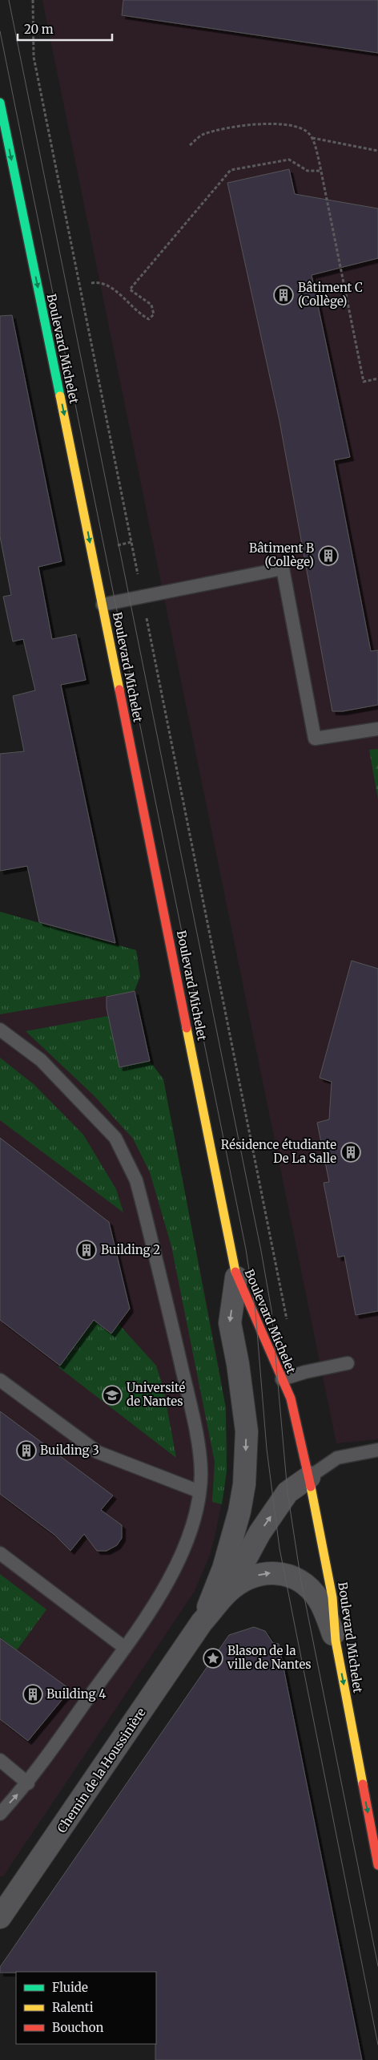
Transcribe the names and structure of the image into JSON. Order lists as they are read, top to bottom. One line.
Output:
{"streets":{"street":["Boulevard Michelet","Chemin de la Houssinière"]},"crossings":[["Boulevard Michelet","Chemin de la Houssinière"]],"places":{"building":["Bâtiment C (Collège)","Bâtiment B (Collège)","Résidence étudiante De La Salle","Building 2","Building 3","Building 4"],"school or university":["Université de Nantes"],"place":["Blason de la ville de Nantes"]},"legend":["Fluide","Ralenti","Bouchon"],"scale_bar":"20 m"}
